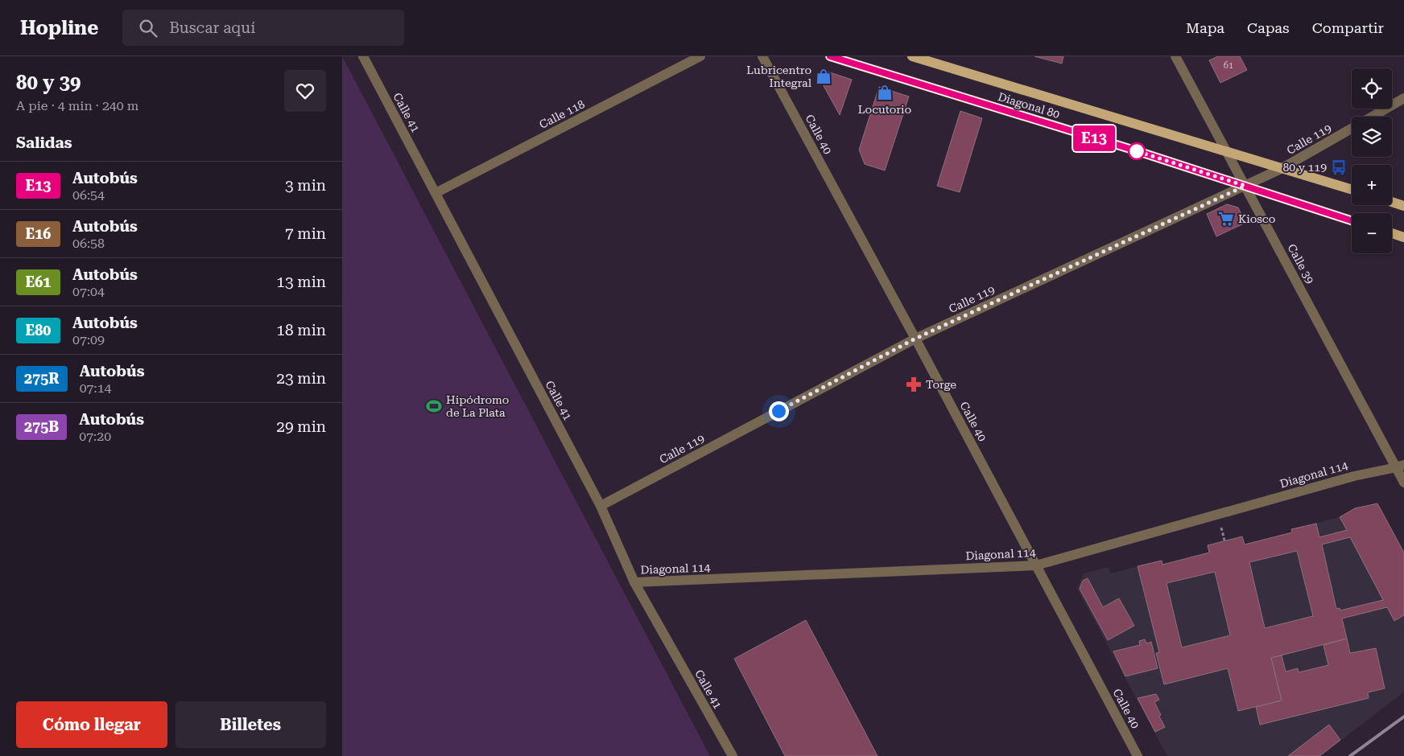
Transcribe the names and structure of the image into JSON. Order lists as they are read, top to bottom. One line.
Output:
{"streets":{"main road":["Diagonal 80"],"street":["Calle 41","Calle 118","Calle 40","Calle 119","Calle 39","Diagonal 114"]},"crossings":[["Diagonal 80","Calle 119"],["Diagonal 80","Calle 39"],["Calle 41","Calle 118"],["Calle 41","Calle 119"],["Calle 41","Diagonal 114"],["Calle 40","Calle 119"],["Calle 40","Diagonal 114"],["Calle 119","Calle 39"],["Calle 39","Diagonal 114"]],"places":{"shop":["Lubricentro Integral","Locutorio"],"bus stop":["80 y 119"],"supermarket":["Kiosco"],"pharmacy":["Torge"],"sports":["Hipódromo de La Plata"]},"lines":["bus line E13"],"house_numbers":["61"],"page":{"header":"Hopline","search":"Buscar aquí","nav":["Mapa","Capas","Compartir"],"heading":[["80 y 39","A pie · 4 min · 240 m"],"Salidas"],"on_map":"E13","map_buttons":["+","−"],"list":[{"mark":"E13","name":"Autobús","note":"06:54","value":"3 min"},{"mark":"E16","name":"Autobús","note":"06:58","value":"7 min"},{"mark":"E61","name":"Autobús","note":"07:04","value":"13 min"},{"mark":"E80","name":"Autobús","note":"07:09","value":"18 min"},{"mark":"275R","name":"Autobús","note":"07:14","value":"23 min"},{"mark":"275B","name":"Autobús","note":"07:20","value":"29 min"}],"buttons":["Cómo llegar","Billetes"]}}
